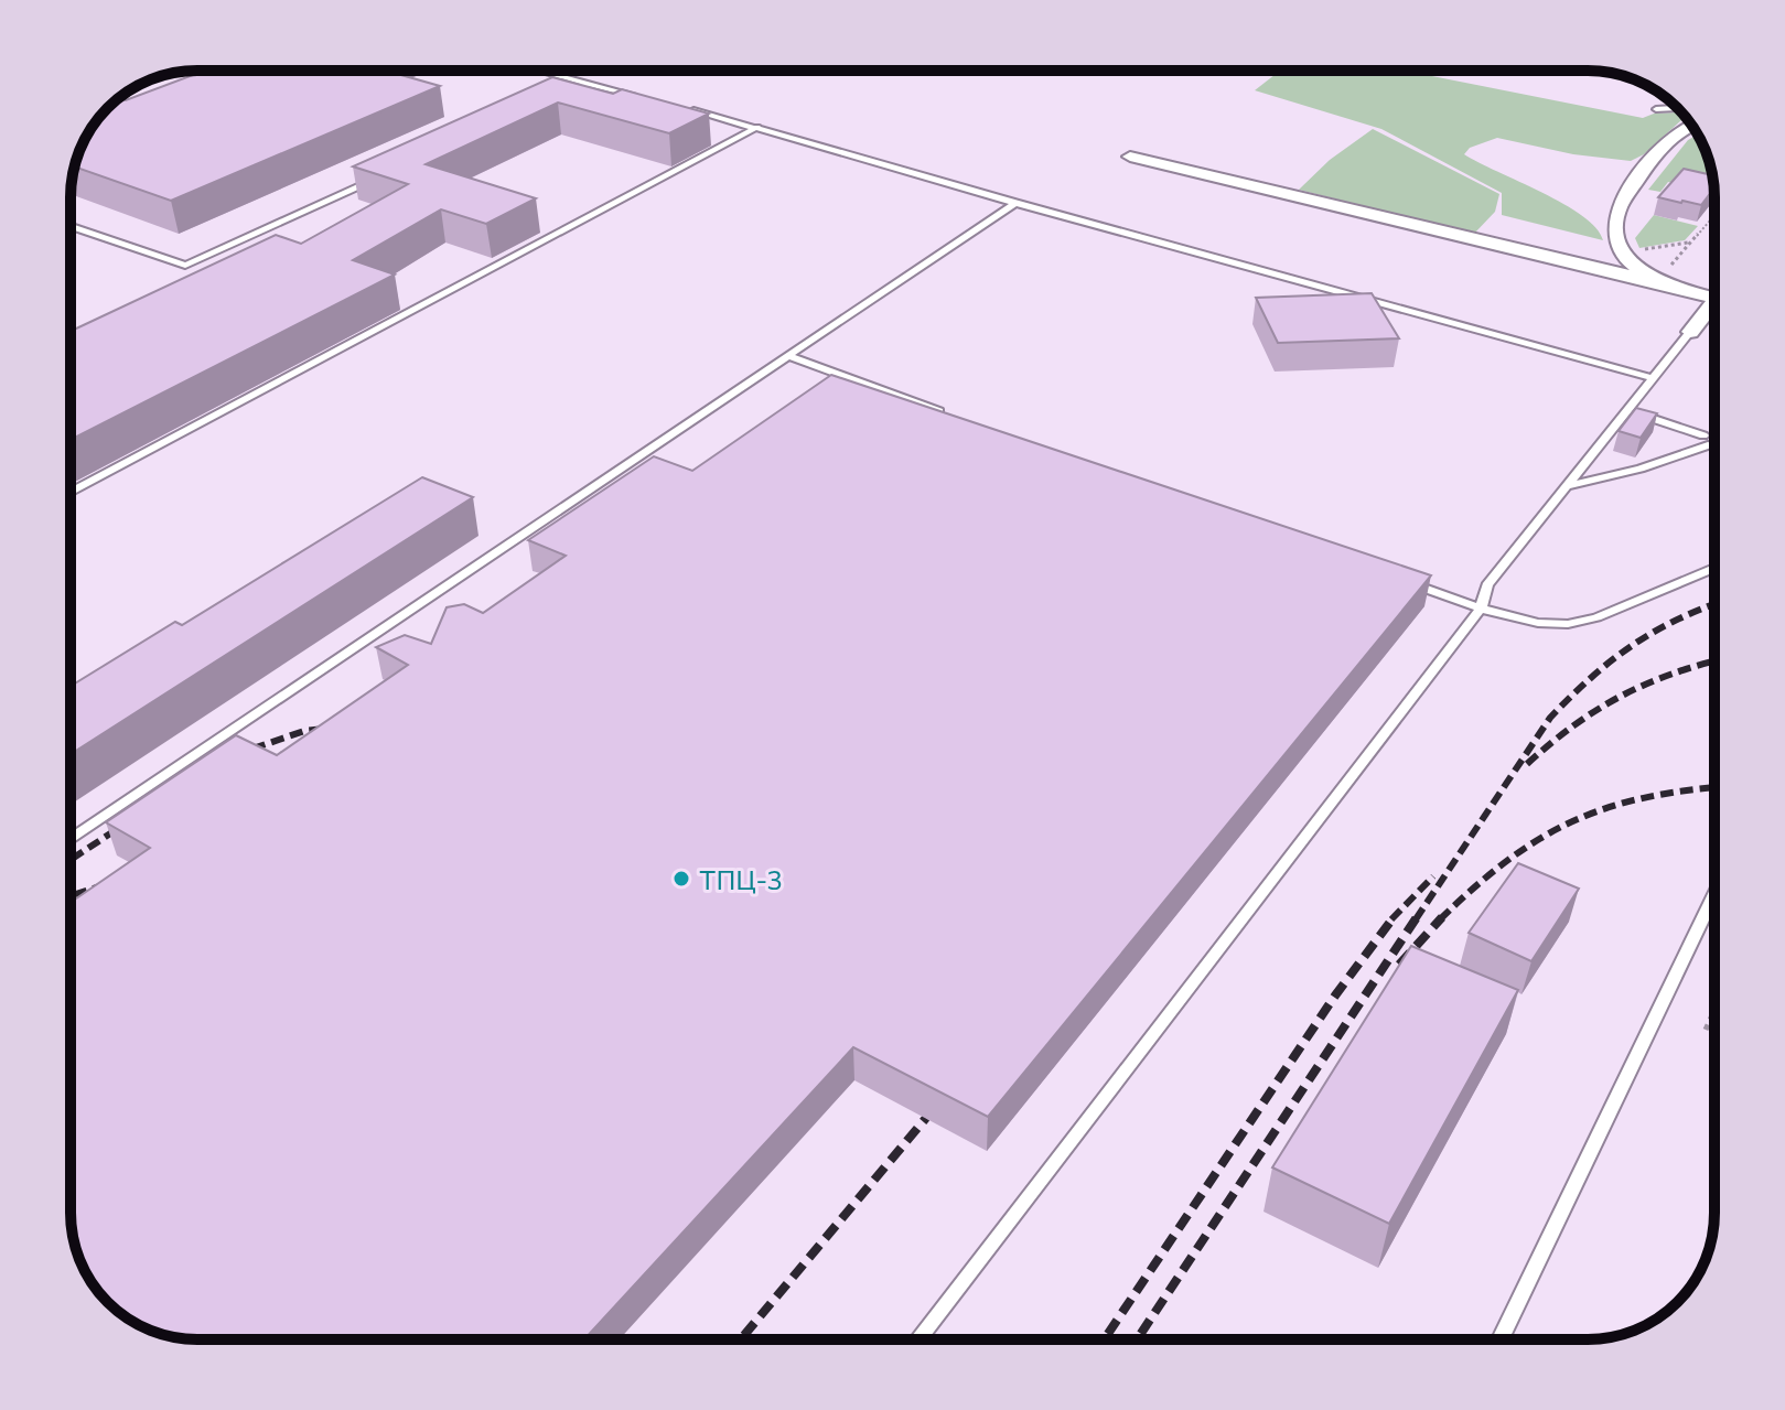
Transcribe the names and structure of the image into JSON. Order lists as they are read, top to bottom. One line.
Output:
{"places":["ТПЦ-3"]}
